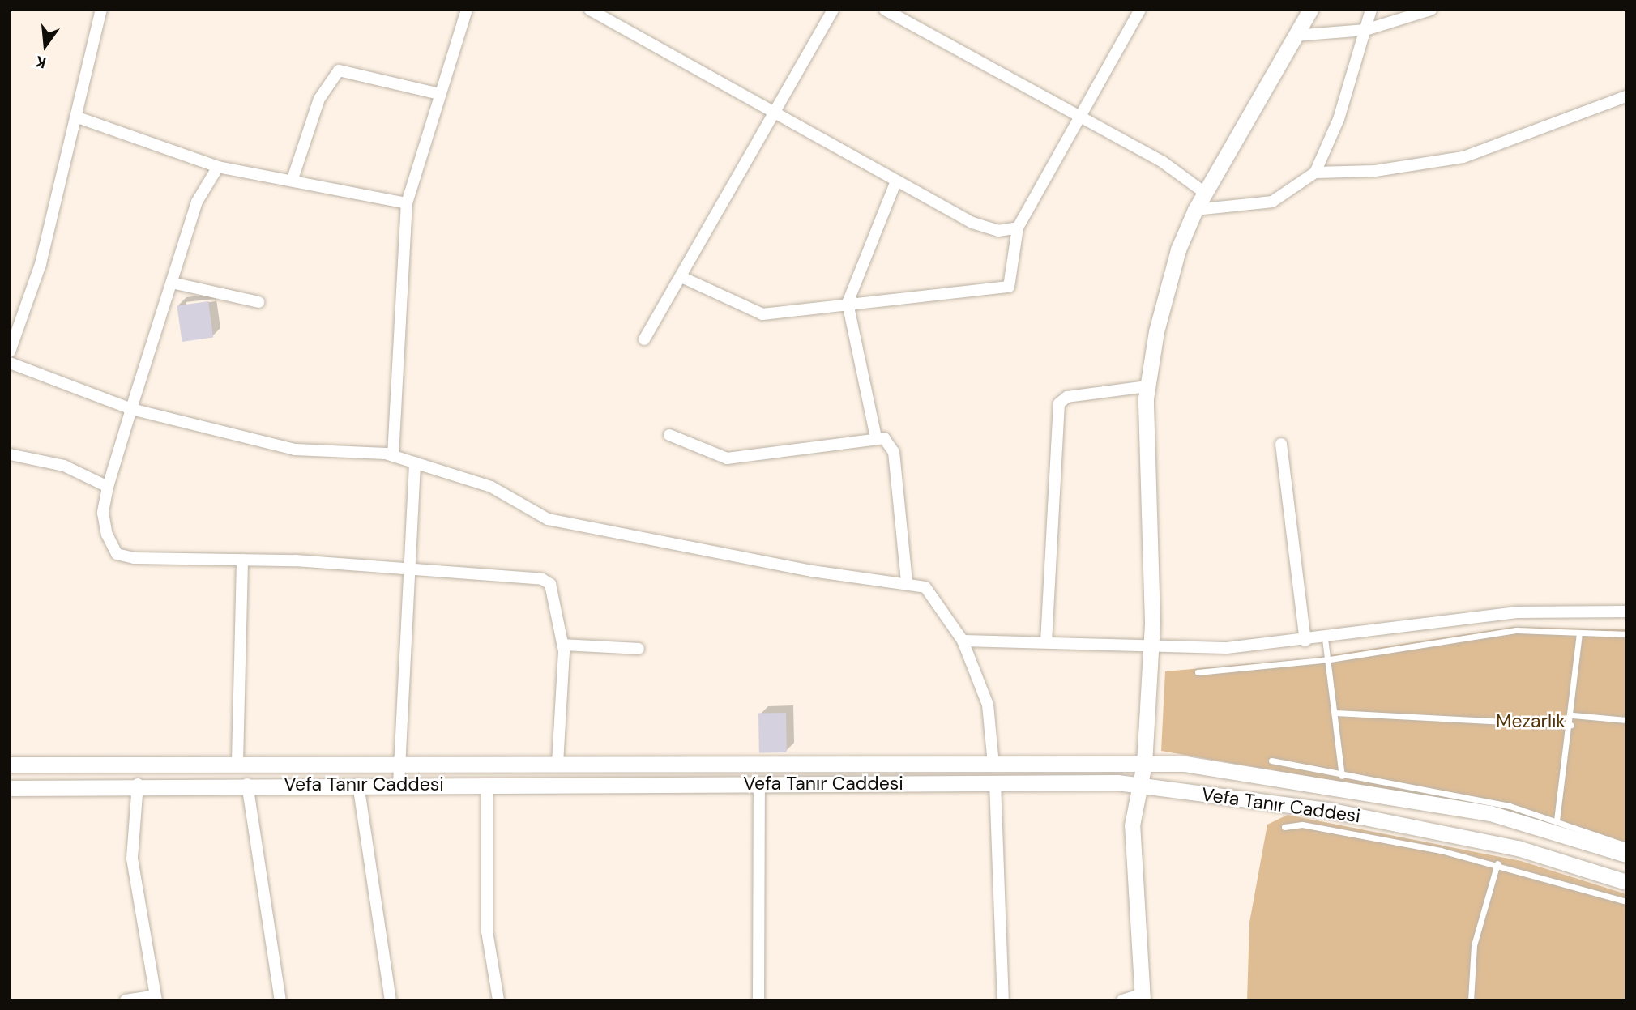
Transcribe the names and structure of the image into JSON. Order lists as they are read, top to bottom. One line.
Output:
{"streets":{"main road":["Vefa Tanır Caddesi"]},"parks":["Mezarlık"],"north":"bottom"}
